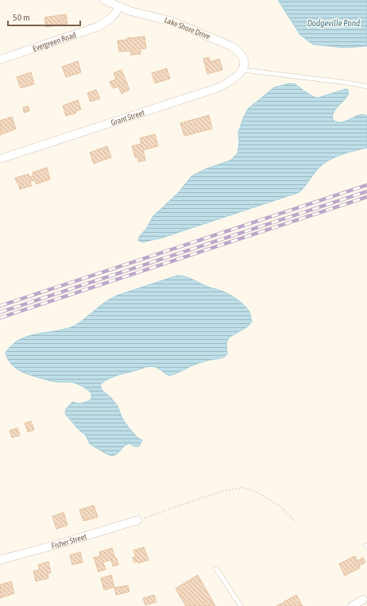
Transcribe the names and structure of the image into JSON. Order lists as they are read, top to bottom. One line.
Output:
{"streets":{"street":["Lake Shore Drive","Evergreen Road","Grant Street","Fisher Street"]},"crossings":[["Lake Shore Drive","Evergreen Road"],["Lake Shore Drive","Grant Street"]],"water":["Dodgeville Pond"],"scale_bar":"50 m"}
